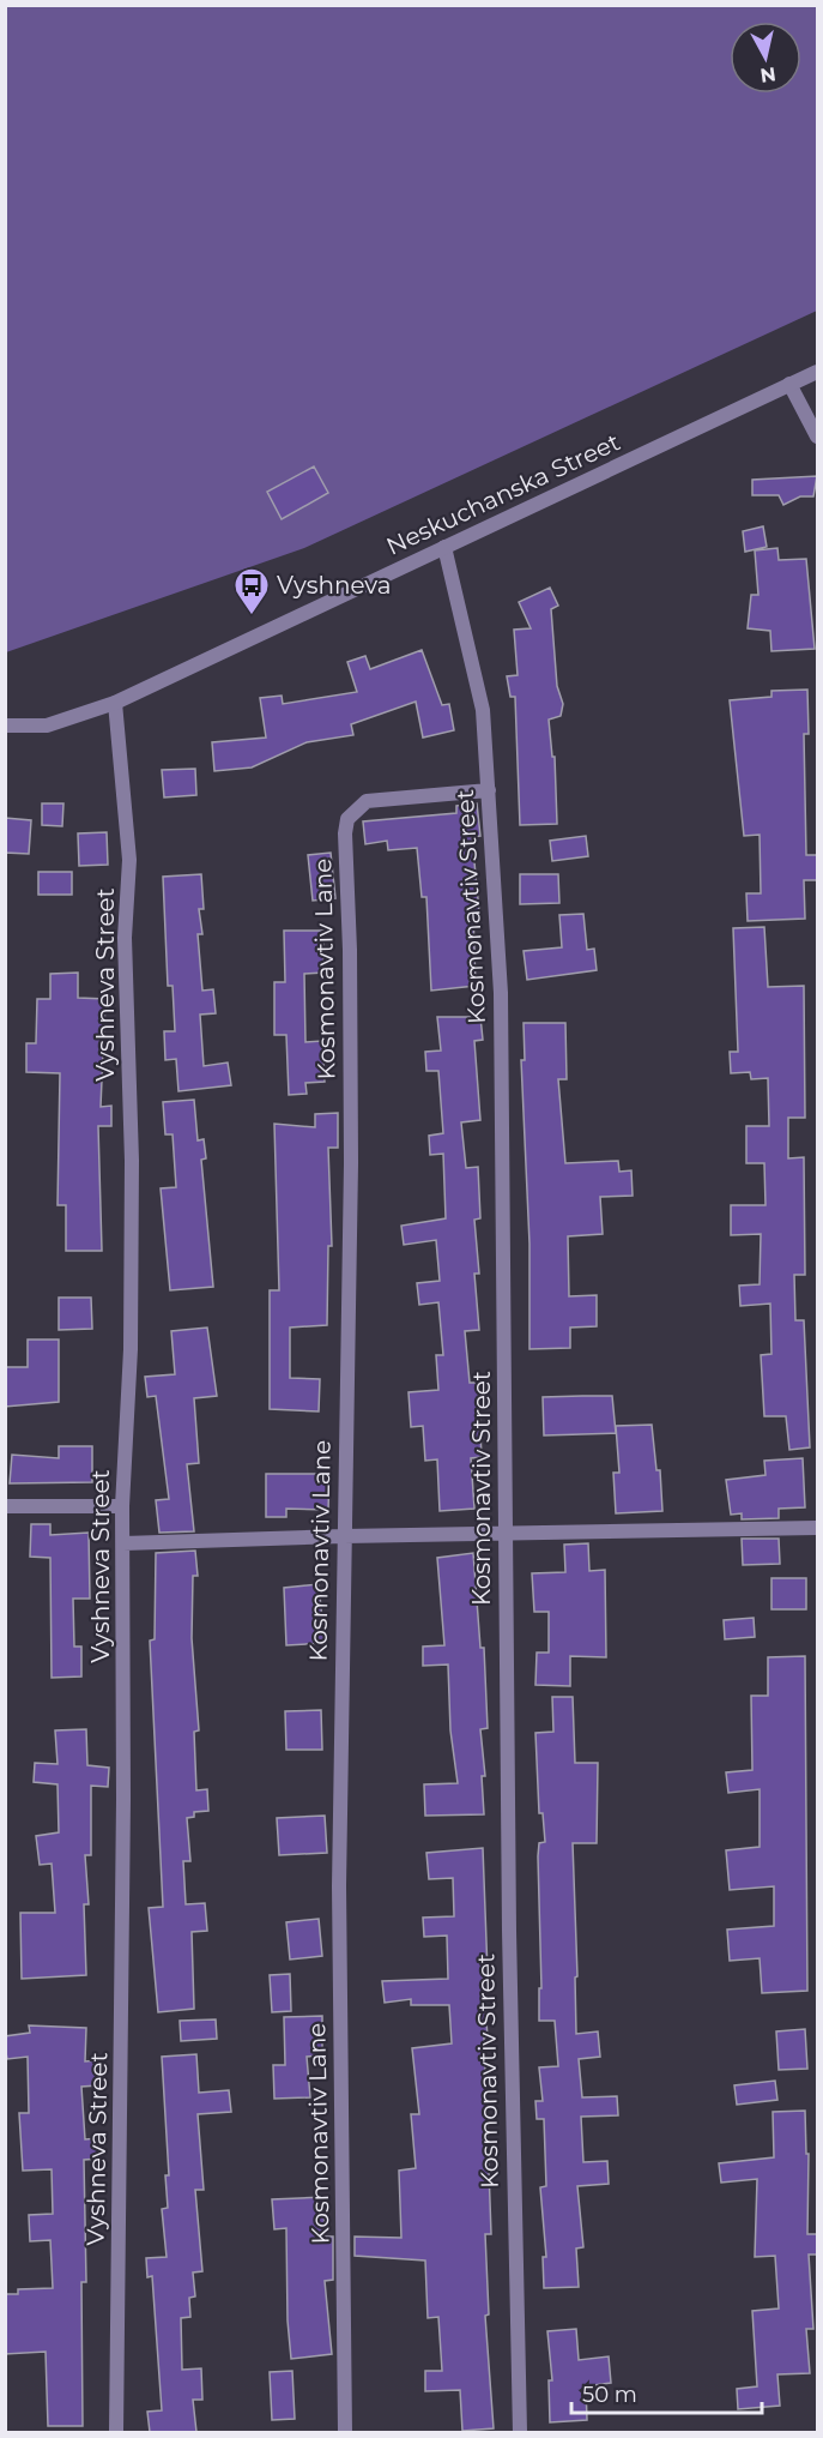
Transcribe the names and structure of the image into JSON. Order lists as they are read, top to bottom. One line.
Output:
{"streets":{"street":["Neskuchanska Street","Kosmonavtiv Street","Kosmonavtiv Lane","Vyshneva Street"]},"crossings":[["Neskuchanska Street","Kosmonavtiv Street"],["Neskuchanska Street","Vyshneva Street"],["Kosmonavtiv Street","Kosmonavtiv Lane"]],"places":{"bus stop":["Vyshneva"]},"scale_bar":"50 m","north":"bottom"}
